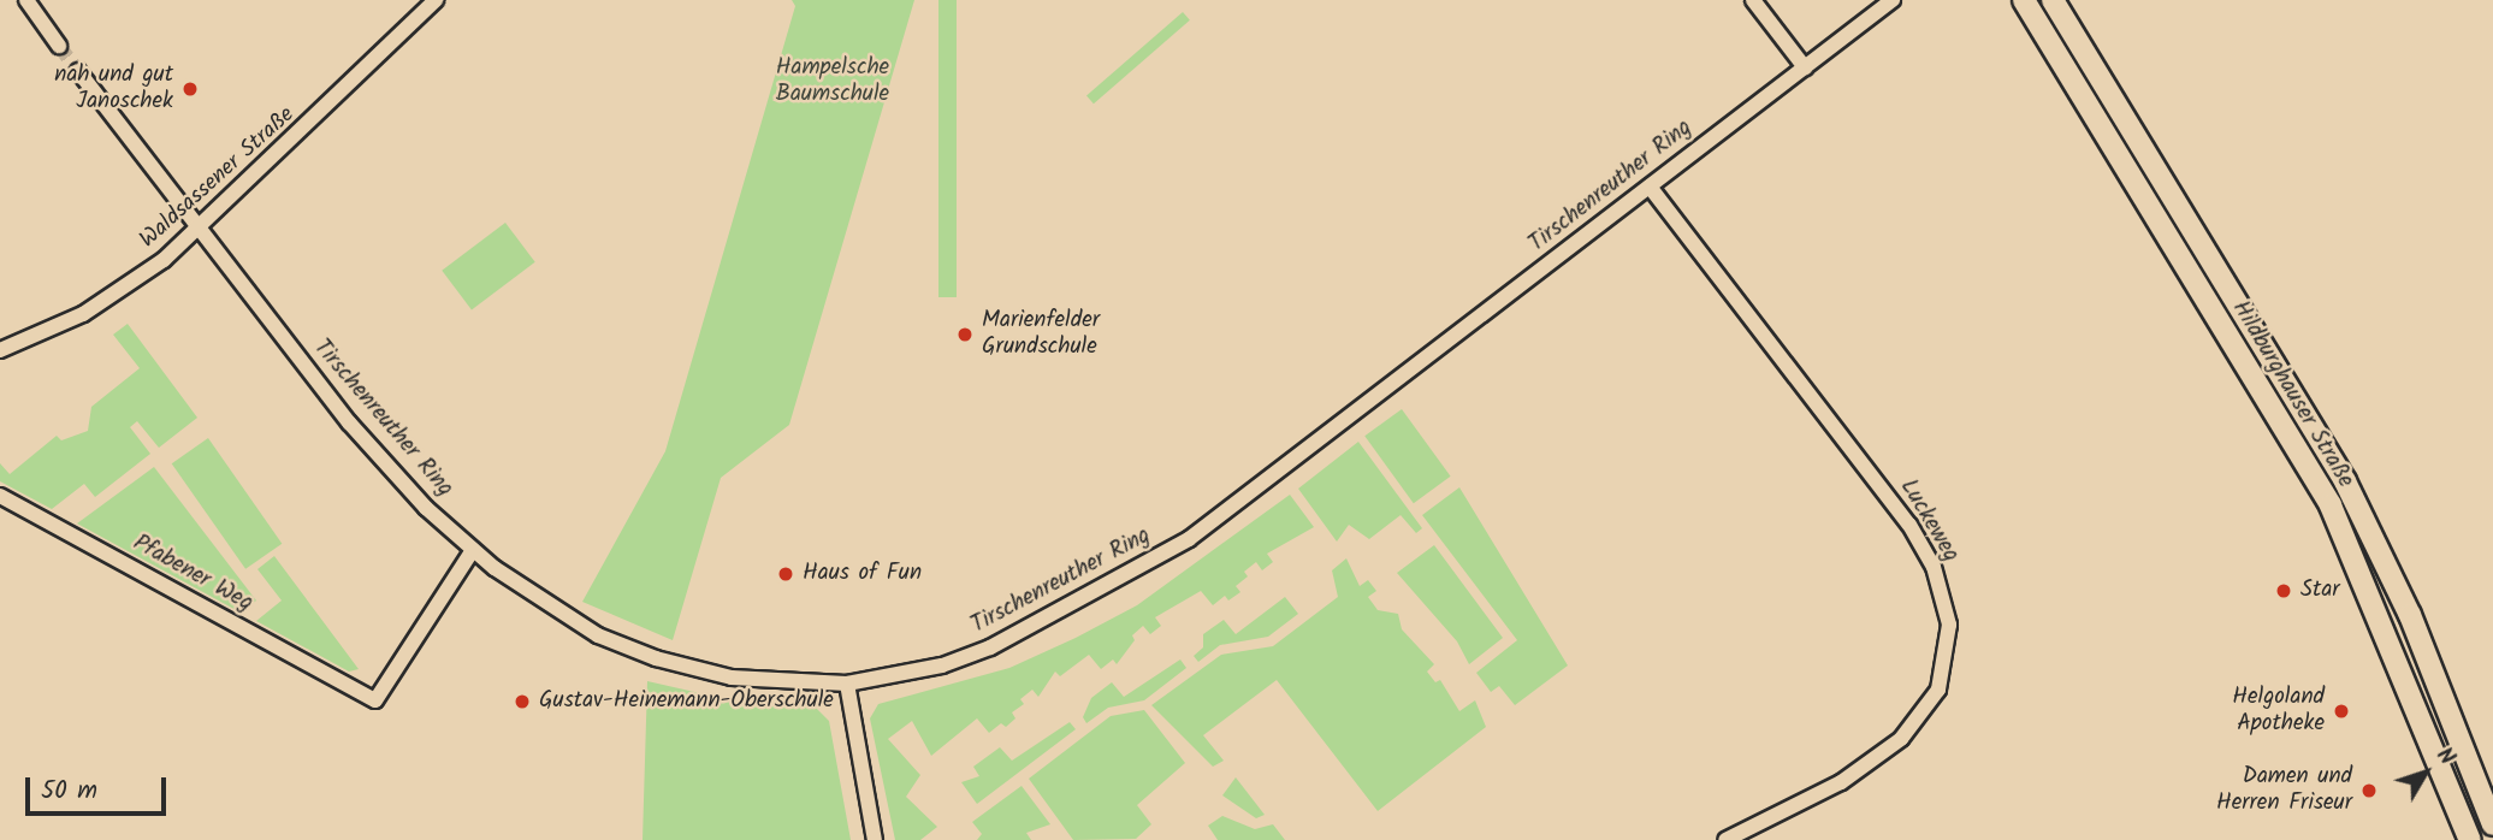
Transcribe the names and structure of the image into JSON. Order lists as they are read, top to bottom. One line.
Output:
{"streets":{"main road":["Hildburghauser Straße"],"street":["Waldsassener Straße","Tirschenreuther Ring","Luckeweg","Pfabener Weg"]},"crossings":[["Waldsassener Straße","Tirschenreuther Ring"],["Tirschenreuther Ring","Luckeweg"],["Tirschenreuther Ring","Pfabener Weg"]],"parks":["Hampelsche Baumschule"],"places":["nah und gut Janoschek","Marienfelder Grundschule","Haus of Fun","Star","Gustav-Heinemann-Oberschule","Helgoland Apotheke","Damen und Herren Friseur"],"scale_bar":"50 m","north":"top right"}
